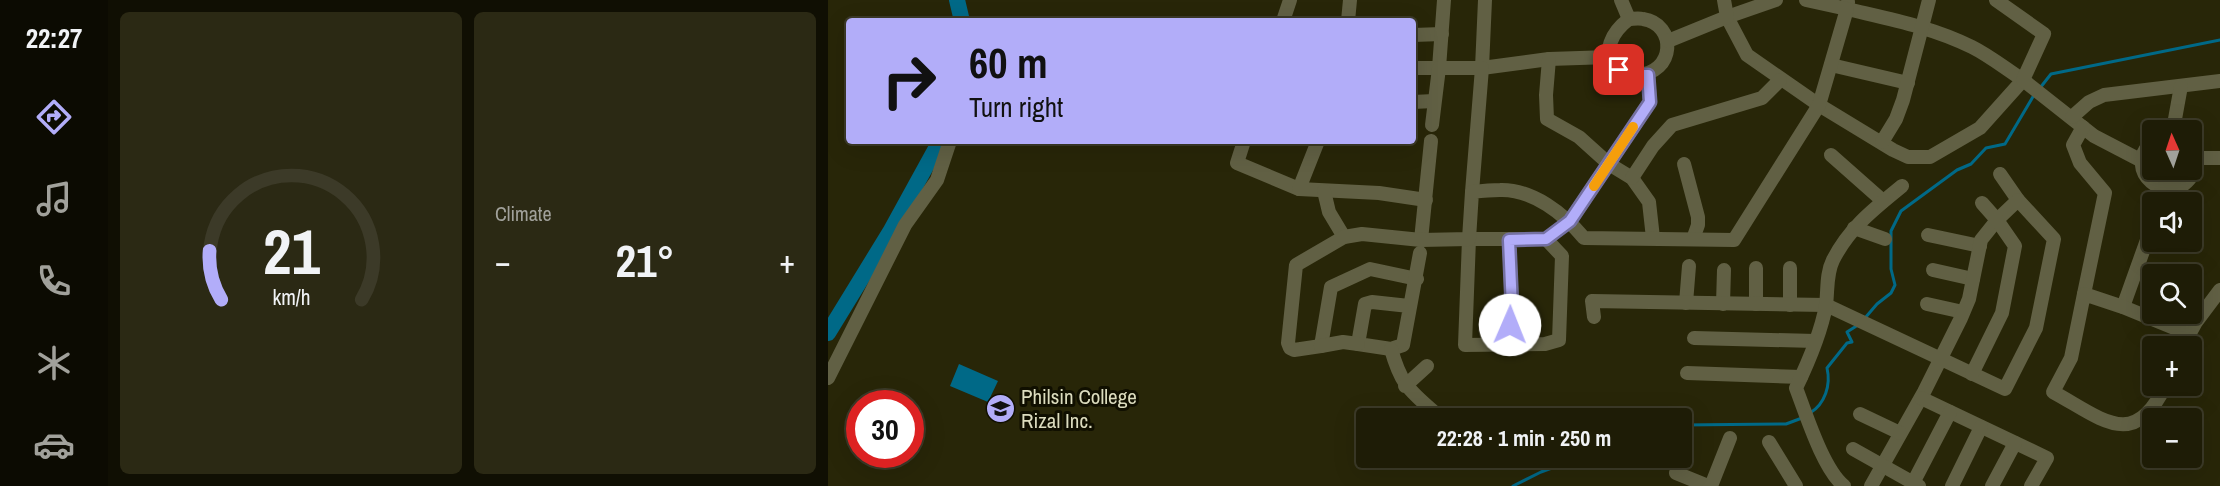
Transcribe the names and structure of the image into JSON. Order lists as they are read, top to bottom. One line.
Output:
{"places":{"school or university":["Philsin College Rizal Inc."]},"north":"top","page":{"tabs":"22:27","tile":"Climate","turn":["60 m","Turn right"],"map_buttons":["+","−"],"heat":["−","21°","+"],"limit":"30","trip":"22:28 · 1 min · 250 m","gauge":["21","km/h"]}}
